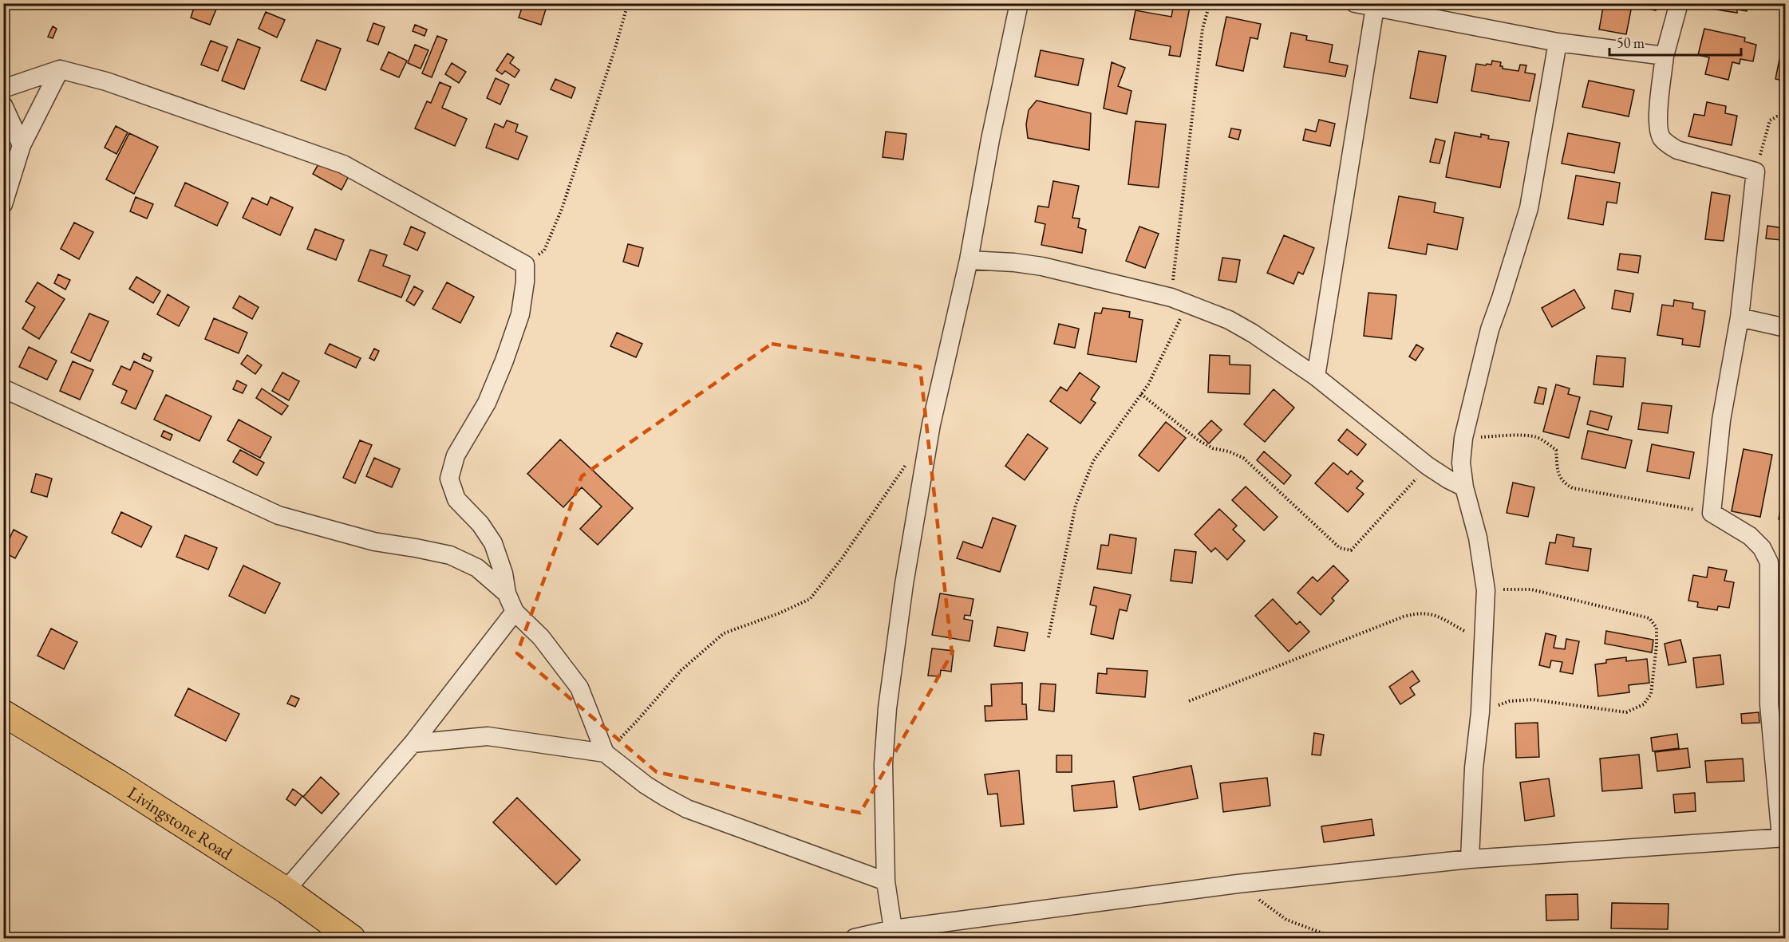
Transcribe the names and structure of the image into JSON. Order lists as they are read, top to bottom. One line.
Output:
{"streets":{"highway":["Livingstone Road"]},"scale_bar":"50 m"}
